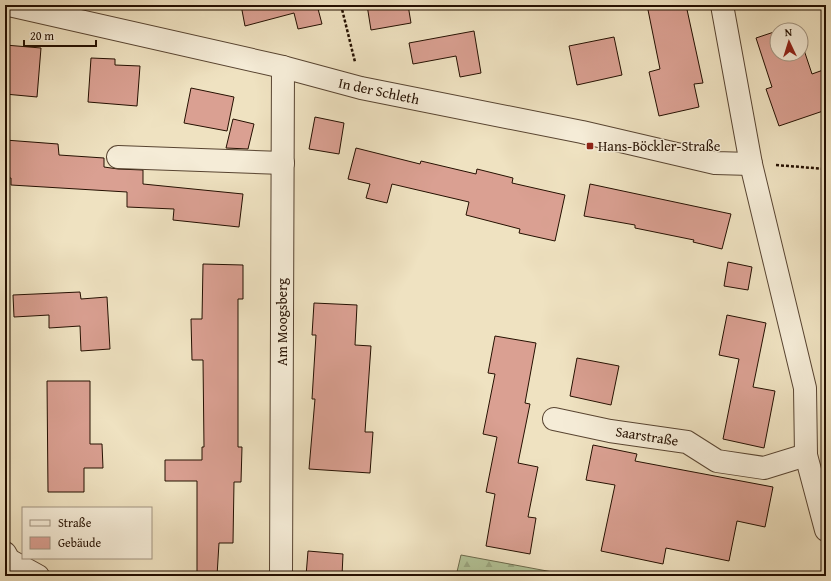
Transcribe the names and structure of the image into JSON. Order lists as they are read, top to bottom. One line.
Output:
{"streets":{"street":["In der Schleth","Am Moogsberg","Saarstraße"]},"crossings":[["In der Schleth","Am Moogsberg"]],"places":{"transit":["Hans-Böckler-Straße"]},"legend":["Straße","Gebäude"],"scale_bar":"20 m","north":"top"}
